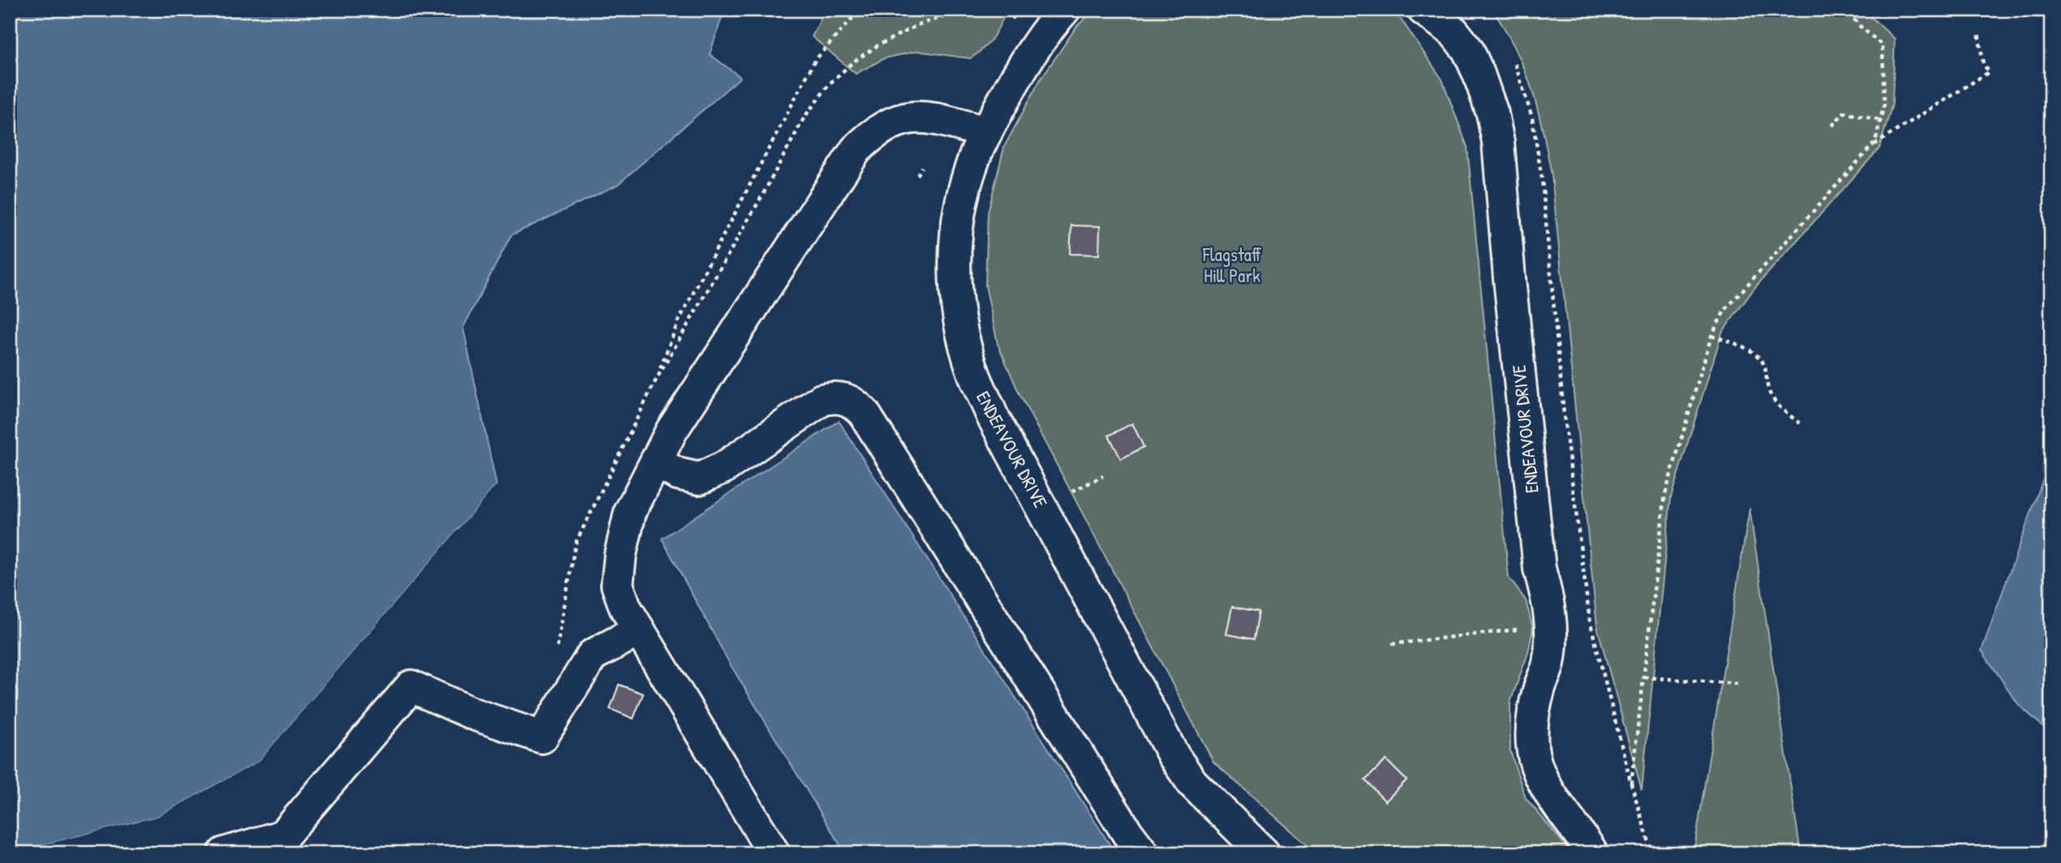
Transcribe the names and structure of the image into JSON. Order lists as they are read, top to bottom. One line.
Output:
{"streets":{"street":["ENDEAVOUR DRIVE"]},"parks":["Flagstaff Hill Park"]}
